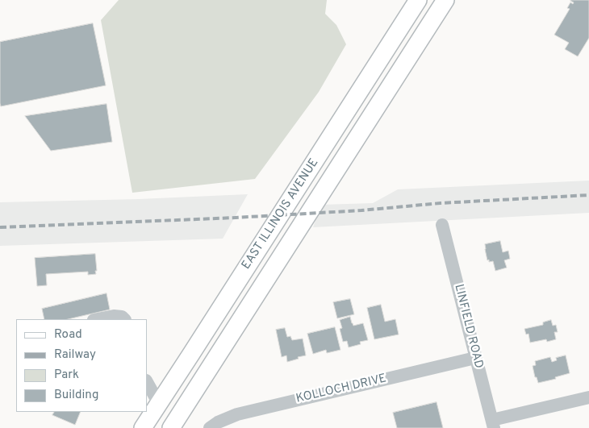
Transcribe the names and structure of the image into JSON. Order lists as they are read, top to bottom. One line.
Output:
{"streets":{"main road":["EAST ILLINOIS AVENUE"],"street":["LINFIELD ROAD","KOLLOCH DRIVE"]},"crossings":[["LINFIELD ROAD","KOLLOCH DRIVE"]],"legend":["Road","Railway","Park","Building"]}
